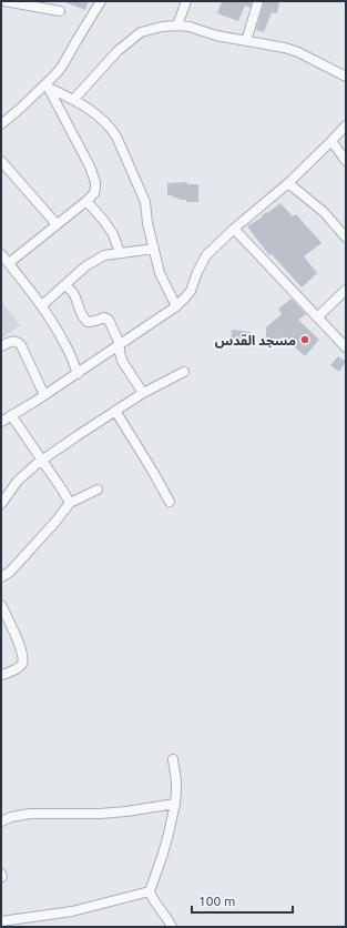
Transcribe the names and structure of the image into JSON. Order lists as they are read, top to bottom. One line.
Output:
{"places":["مسجد القدس"],"scale_bar":"100 m"}
